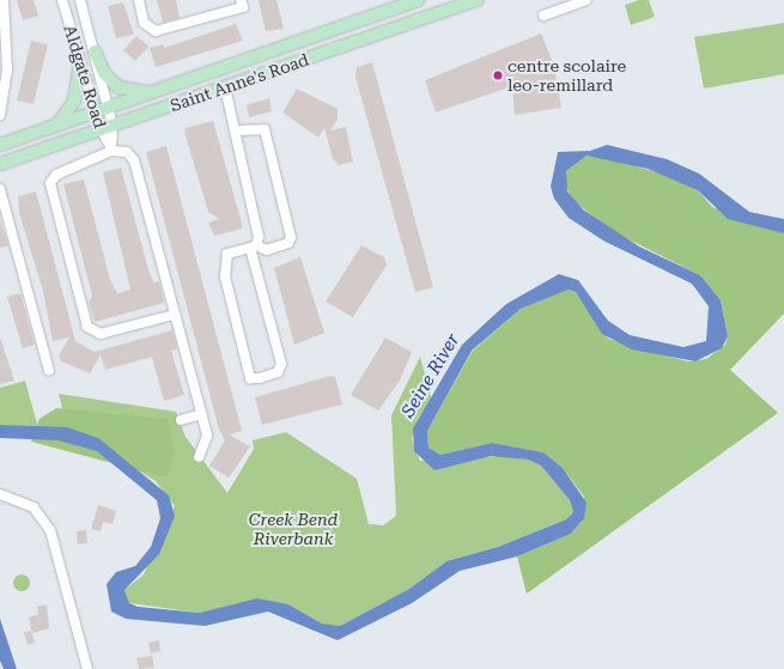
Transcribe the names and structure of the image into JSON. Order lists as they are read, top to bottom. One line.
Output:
{"streets":{"main road":["Saint Anne's Road"],"street":["Aldgate Road"]},"crossings":[["Aldgate Road","Saint Anne's Road"]],"water":["Seine River"],"parks":["Creek Bend Riverbank"],"places":["centre scolaire leo-remillard"]}
